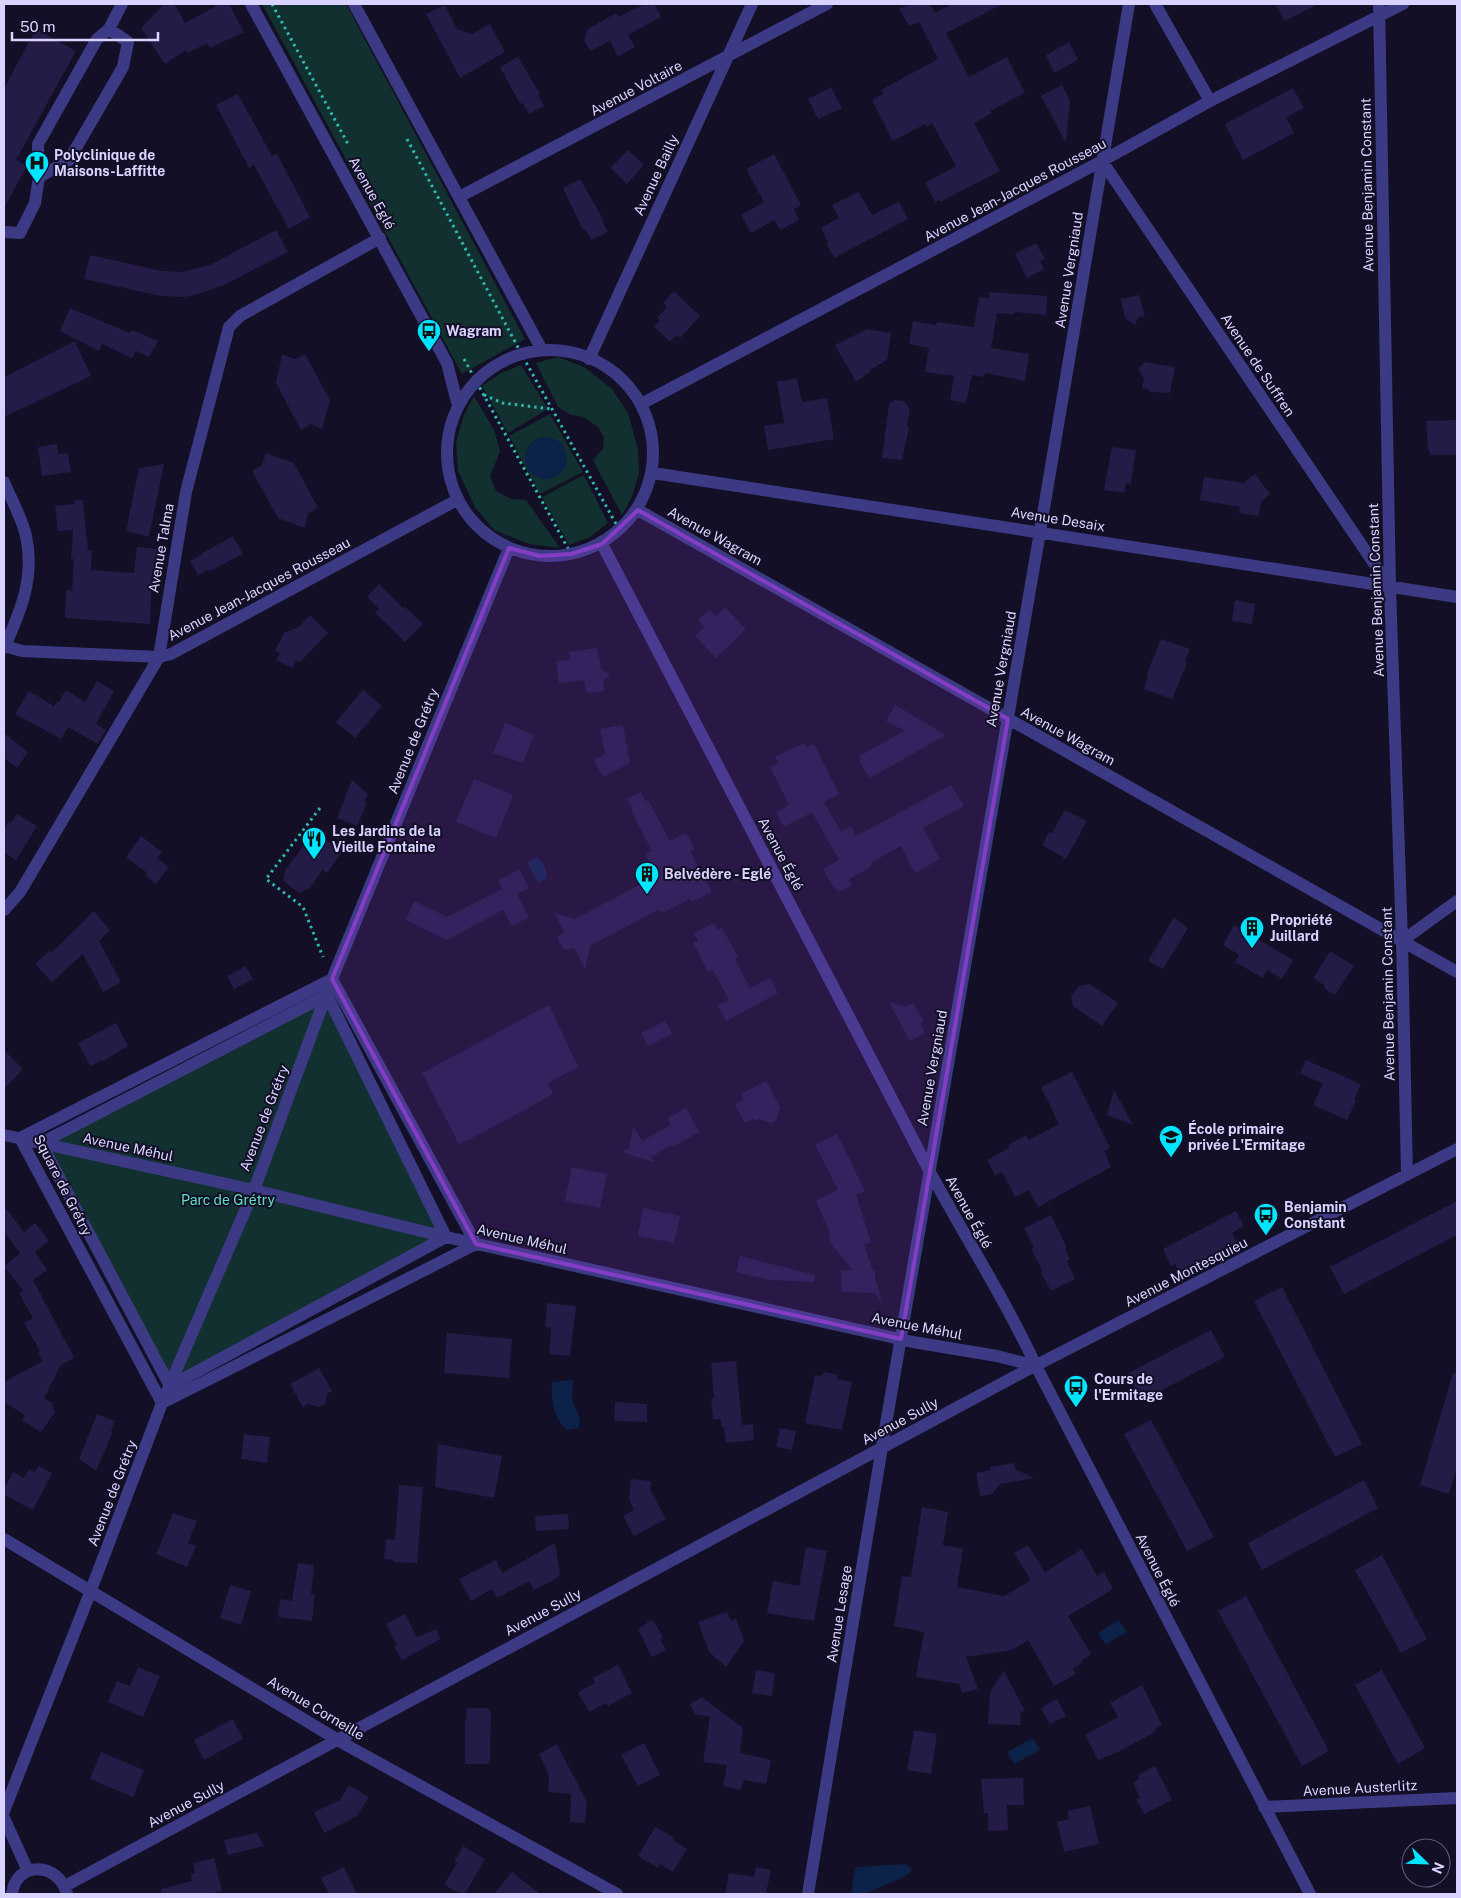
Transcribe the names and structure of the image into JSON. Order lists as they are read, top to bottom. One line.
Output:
{"streets":{"street":["Avenue Voltaire","Avenue Bailly","Avenue Benjamin Constant","Avenue Jean-Jacques Rousseau","Avenue Eglé","Avenue Vergniaud","Avenue de Suffren","Avenue Desaix","Avenue Wagram","Avenue Talma","Avenue de Grétry","Avenue Églé","Avenue Méhul","Square de Grétry","Avenue Montesquieu","Avenue Sully","Avenue Lesage","Avenue Corneille","Avenue Austerlitz"]},"crossings":[["Avenue Voltaire","Avenue Bailly"],["Avenue Benjamin Constant","Avenue Jean-Jacques Rousseau"],["Avenue Benjamin Constant","Avenue de Suffren"],["Avenue Benjamin Constant","Avenue Desaix"],["Avenue Benjamin Constant","Avenue Wagram"],["Avenue Benjamin Constant","Avenue Montesquieu"],["Avenue Jean-Jacques Rousseau","Avenue Vergniaud"],["Avenue Jean-Jacques Rousseau","Avenue de Suffren"],["Avenue Jean-Jacques Rousseau","Avenue Talma"],["Avenue Eglé","Avenue Talma"],["Avenue Vergniaud","Avenue de Suffren"],["Avenue Vergniaud","Avenue Desaix"],["Avenue Vergniaud","Avenue Wagram"],["Avenue Vergniaud","Avenue Églé"],["Avenue Vergniaud","Avenue Méhul"],["Avenue Vergniaud","Avenue Lesage"],["Avenue de Suffren","Avenue Desaix"],["Avenue de Grétry","Avenue Méhul"],["Avenue de Grétry","Square de Grétry"],["Avenue de Grétry","Avenue Corneille"],["Avenue Églé","Avenue Méhul"],["Avenue Églé","Avenue Montesquieu"],["Avenue Églé","Avenue Sully"],["Avenue Églé","Avenue Austerlitz"],["Avenue Méhul","Square de Grétry"],["Avenue Méhul","Avenue Montesquieu"],["Avenue Méhul","Avenue Sully"],["Avenue Méhul","Avenue Lesage"],["Avenue Montesquieu","Avenue Sully"],["Avenue Sully","Avenue Lesage"],["Avenue Sully","Avenue Corneille"]],"parks":["Parc de Grétry"],"places":{"hospital":["Polyclinique de Maisons-Laffitte"],"bus stop":["Wagram","Benjamin Constant","Cours de l'Ermitage"],"restaurant":["Les Jardins de la Vieille Fontaine"],"building":["Belvédère - Eglé","Propriété Juillard"],"school or university":["École primaire privée L'Ermitage"]},"scale_bar":"50 m","north":"bottom right"}
